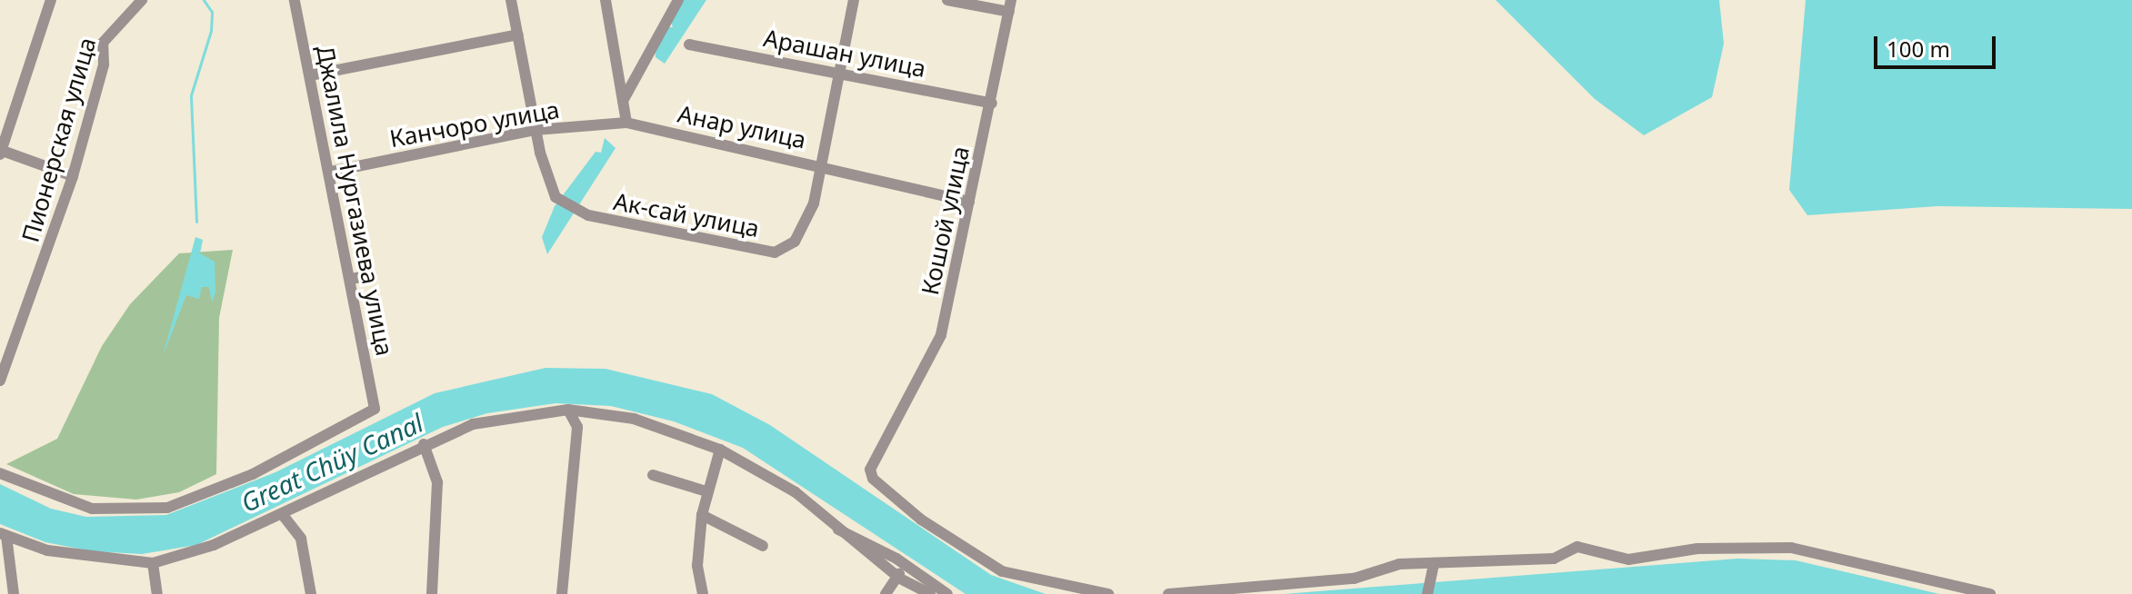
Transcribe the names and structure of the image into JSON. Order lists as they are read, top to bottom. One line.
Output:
{"streets":{"street":["Арашан улица","Канчоро улица","Анар улица","Пионерская улица","Джалила Нургазиева улица","Ак-сай улица","Кошой улица"]},"crossings":[["Арашан улица","Ак-сай улица"],["Арашан улица","Кошой улица"],["Канчоро улица","Анар улица"],["Канчоро улица","Джалила Нургазиева улица"],["Канчоро улица","Ак-сай улица"],["Анар улица","Ак-сай улица"],["Анар улица","Кошой улица"]],"water":["Great Chüy Canal"],"scale_bar":"100 m"}
